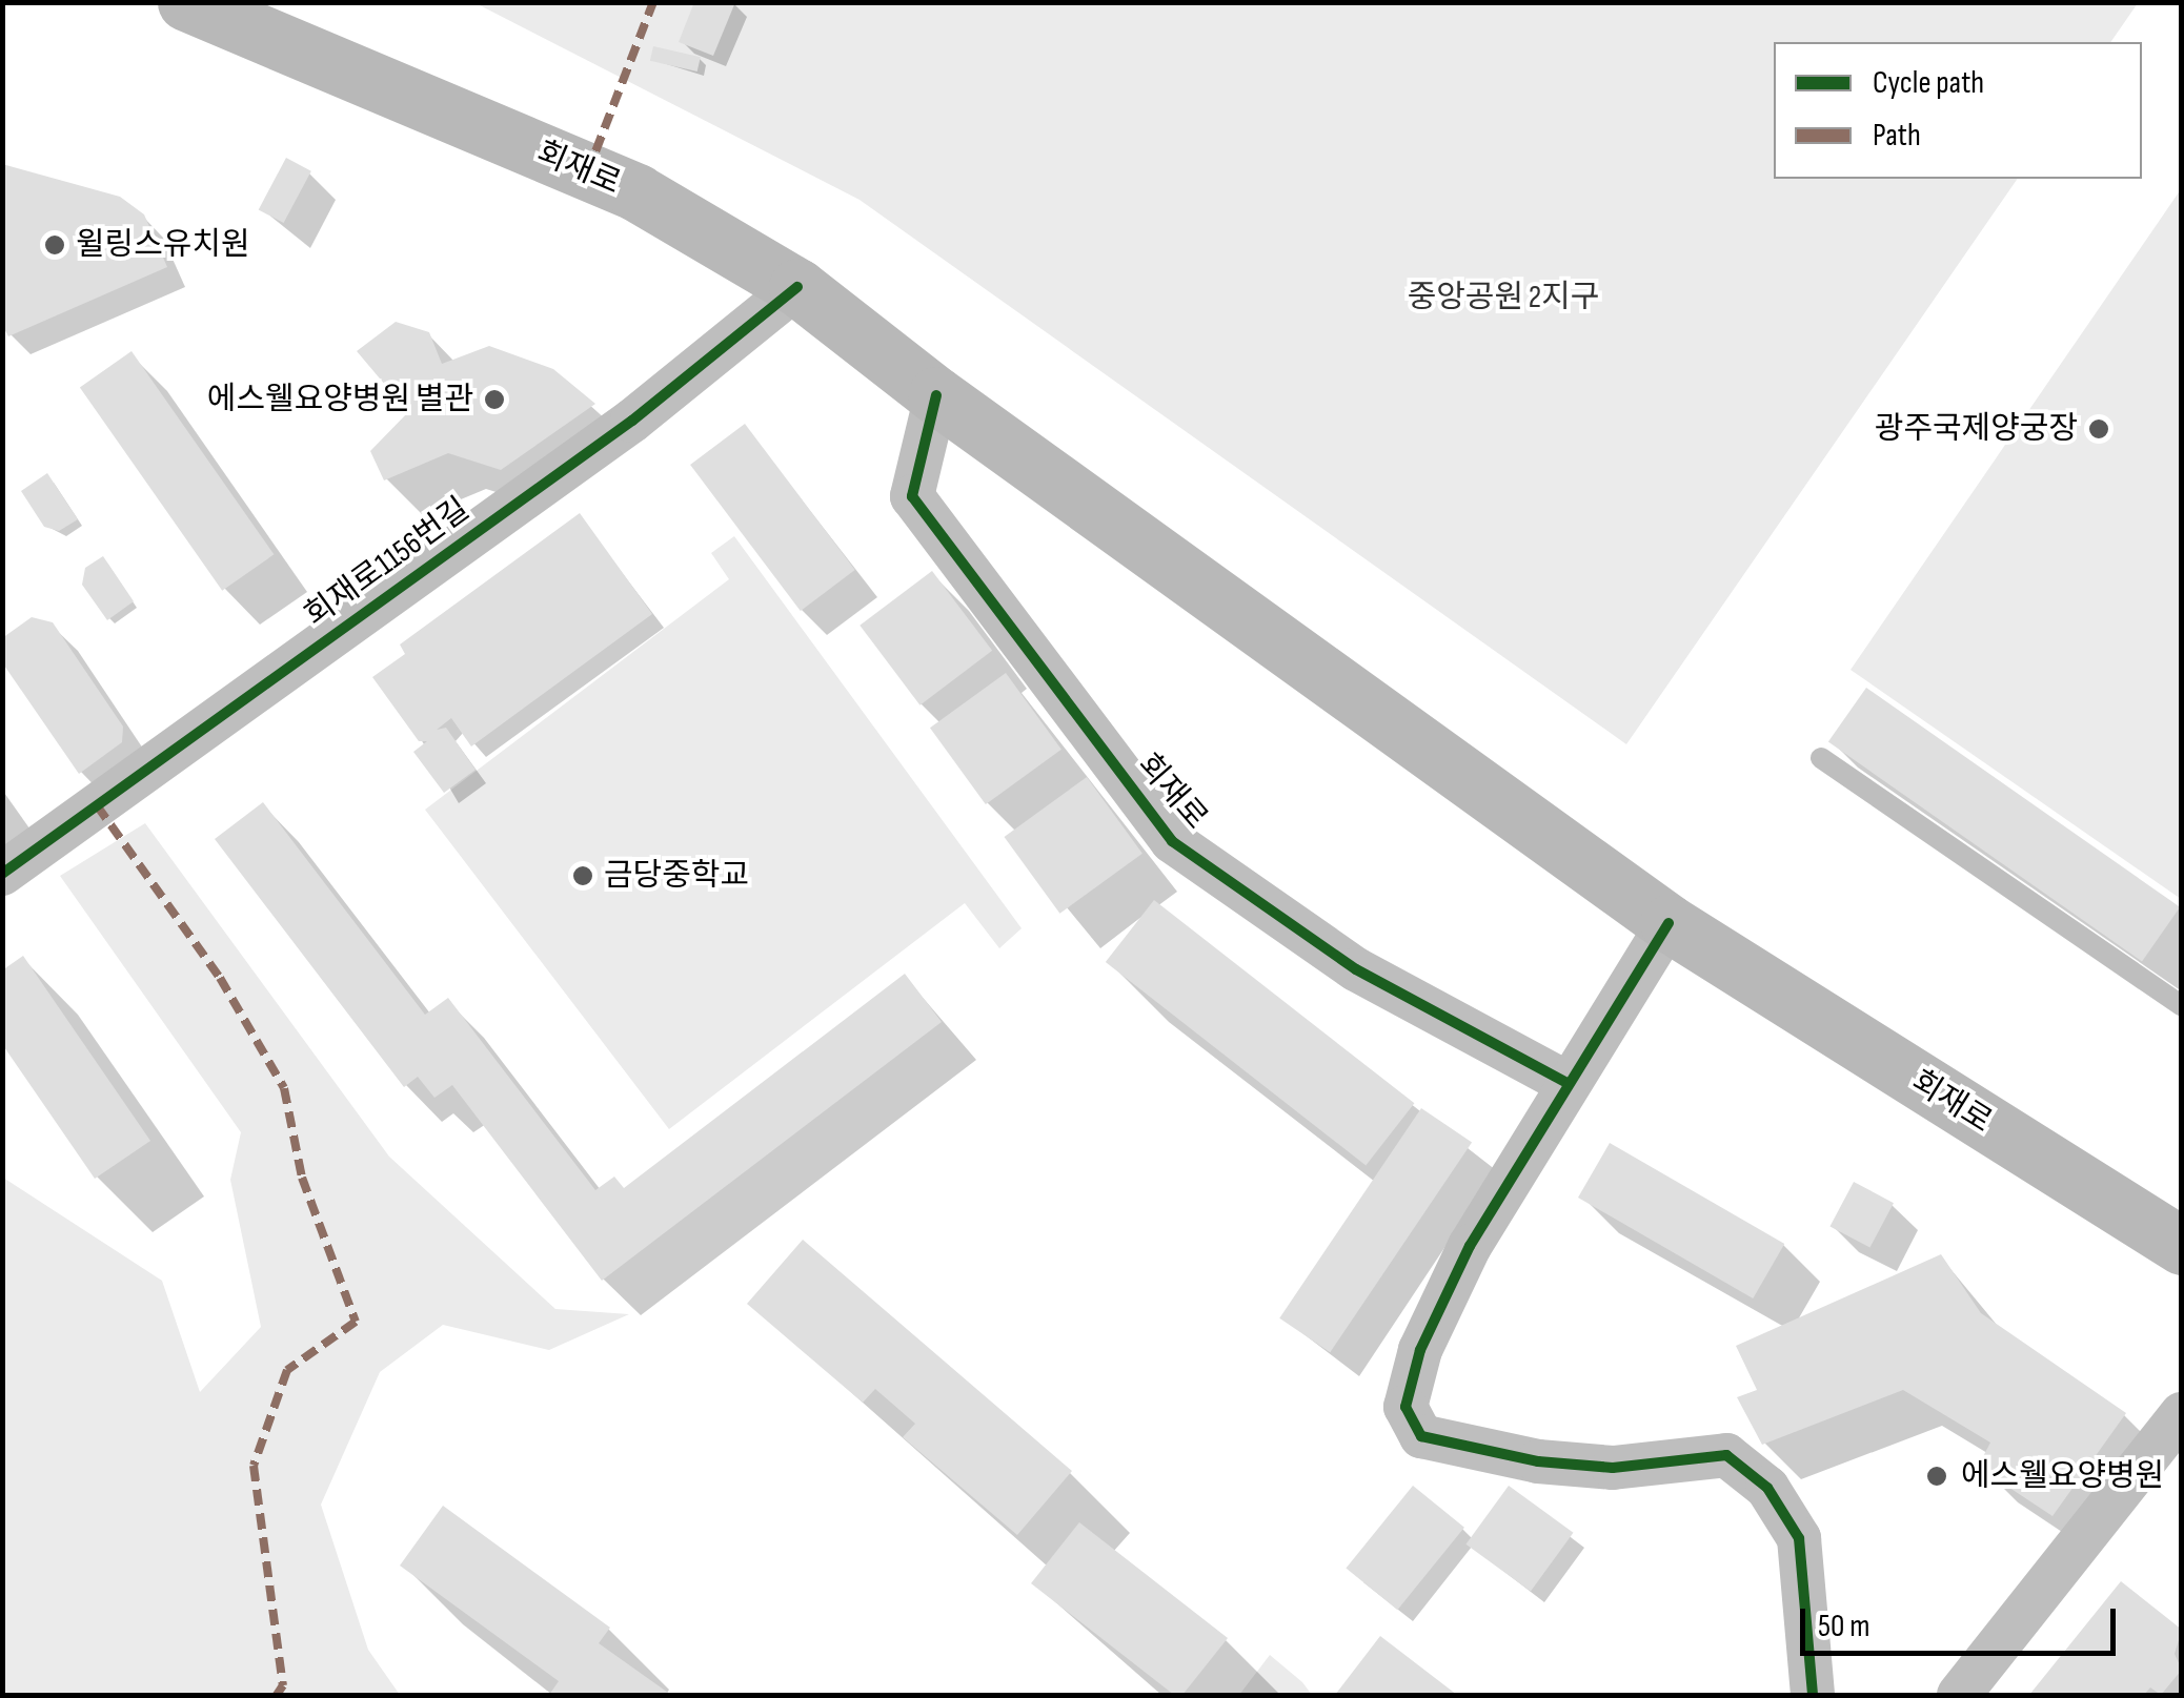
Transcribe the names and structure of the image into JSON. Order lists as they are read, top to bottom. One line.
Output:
{"streets":{"main road":["회재로"],"street":["회재로1156번길"]},"crossings":[["회재로","회재로1156번길"]],"parks":["중앙공원 2지구"],"places":["윌링스유치원","에스웰요양병원 별관","광주국제양궁장","금당중학교","에스웰요양병원"],"legend":["Cycle path","Path"],"scale_bar":"50 m"}
